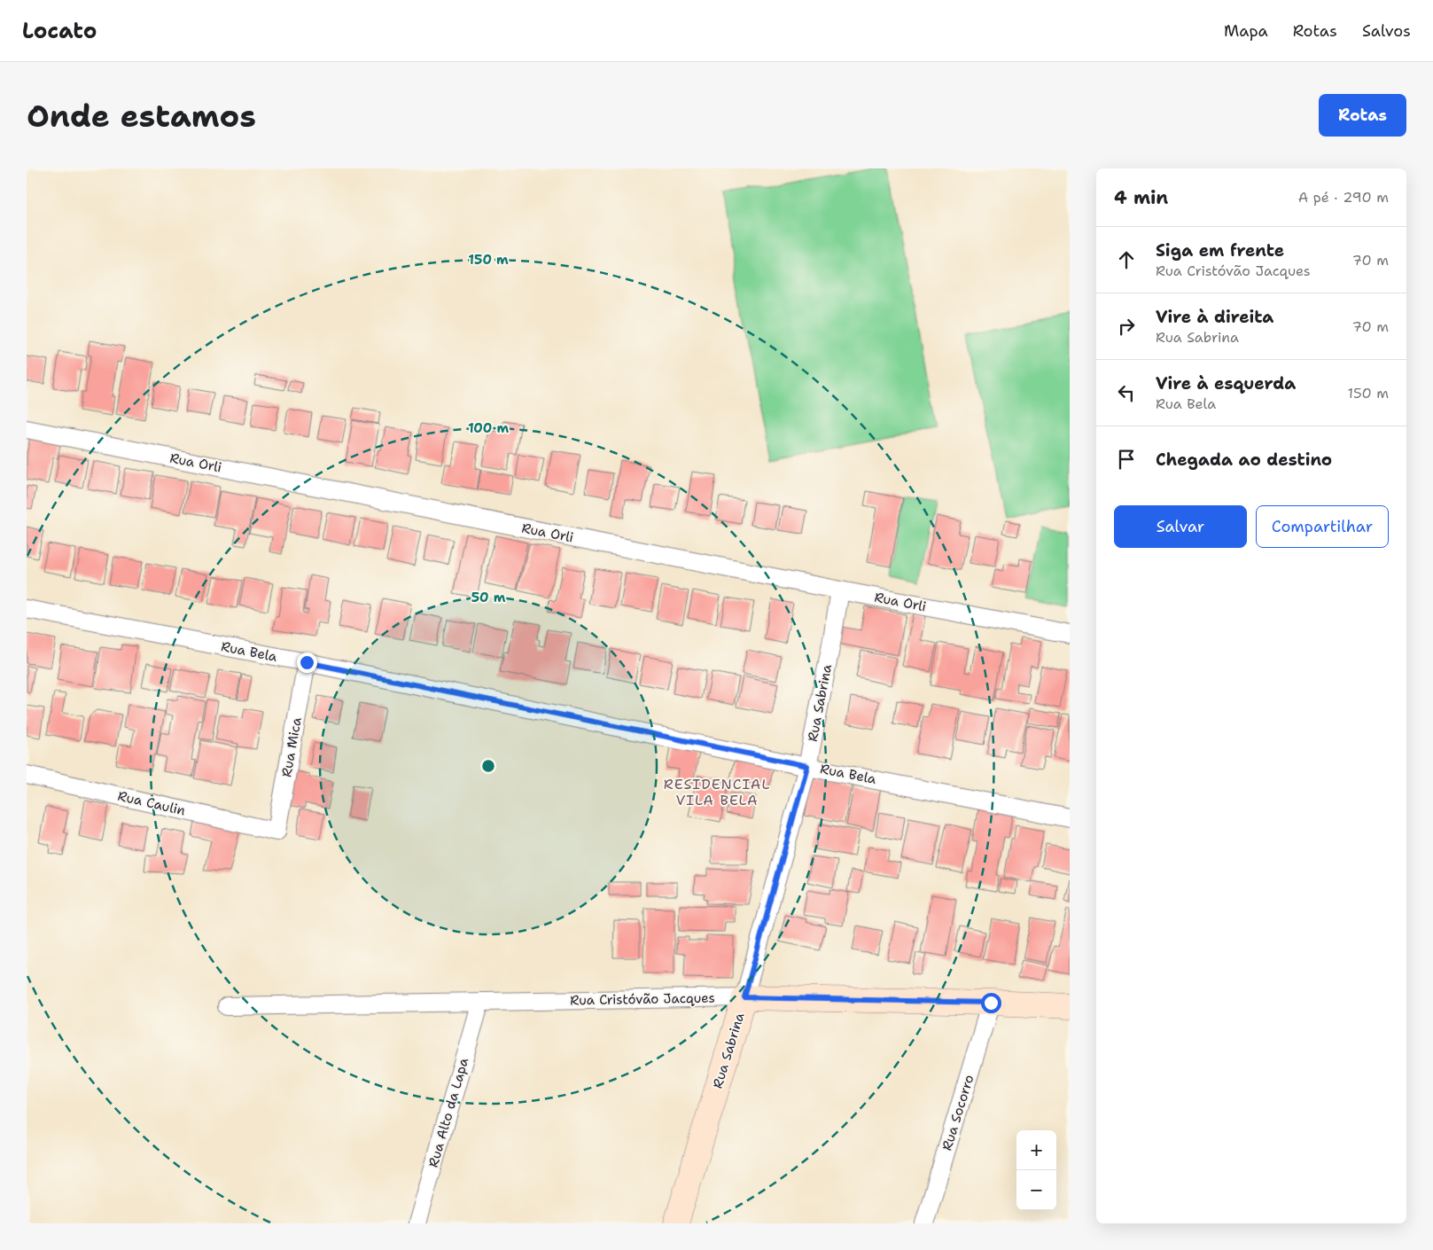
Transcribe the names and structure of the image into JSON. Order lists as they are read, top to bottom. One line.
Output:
{"streets":{"street":["Rua Orli","Rua Bela","Rua Sabrina","Rua Mica","Rua Caulin","Rua Cristóvão Jacques","Rua Alto da Lapa","Rua Socorro"]},"crossings":[["Rua Orli","Rua Sabrina"],["Rua Bela","Rua Sabrina"],["Rua Bela","Rua Mica"],["Rua Sabrina","Rua Cristóvão Jacques"],["Rua Mica","Rua Caulin"],["Rua Cristóvão Jacques","Rua Alto da Lapa"],["Rua Cristóvão Jacques","Rua Socorro"]],"districts":["RESIDENCIAL VILA BELA"],"page":{"header":"Locato","nav":["Mapa","Rotas","Salvos"],"buttons":["Rotas",["Salvar","Compartilhar"]],"title":"Onde estamos","heading":["4 min","A pé · 290 m"],"list":[["Siga em frente","Rua Cristóvão Jacques","70 m"],["Vire à direita","Rua Sabrina","70 m"],["Vire à esquerda","Rua Bela","150 m"],"Chegada ao destino"],"map_buttons":["+","−"]},"rings":["150 m","100 m","50 m"]}
